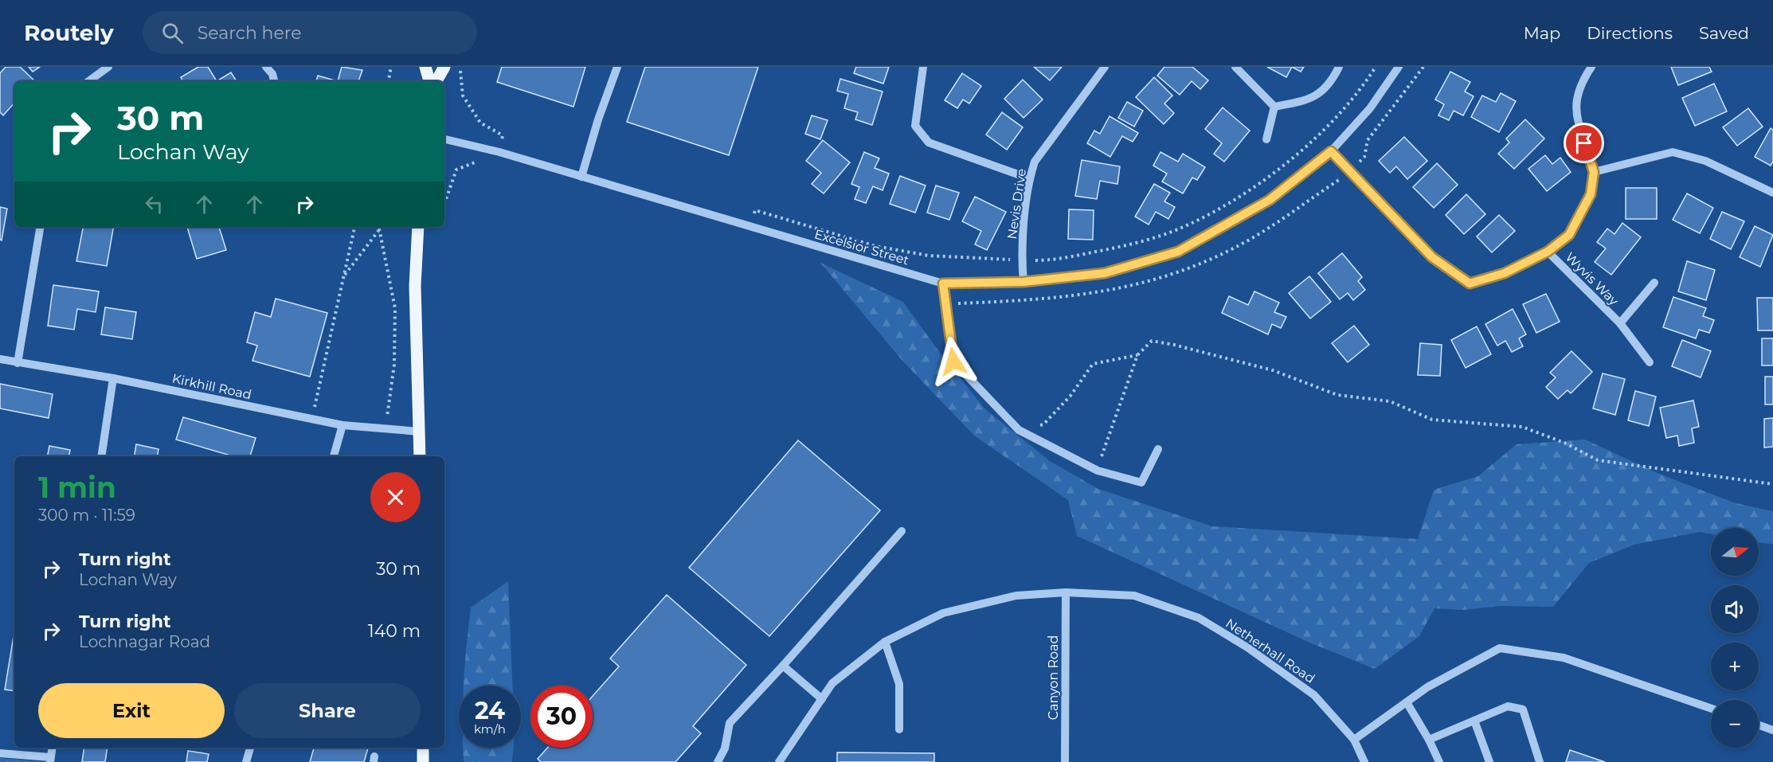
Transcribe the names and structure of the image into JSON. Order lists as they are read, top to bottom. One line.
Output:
{"streets":{"street":["Nevis Drive","Excelsior Street","Wyvis Way","Kirkhill Road","Netherhall Road","Canyon Road"]},"crossings":[["Nevis Drive","Excelsior Street"],["Netherhall Road","Canyon Road"]],"north":"right","page":{"header":"Routely","search":"Search here","nav":["Map","Directions","Saved"],"turn":["30 m","Lochan Way"],"heading":["1 min","300 m · 11:59"],"map_buttons":["+","−"],"list":[{"name":"Turn right","note":"Lochan Way","value":"30 m"},{"name":"Turn right","note":"Lochnagar Road","value":"140 m"}],"buttons":["Exit","Share"],"speed":"24 km/h","limit":"30"}}
